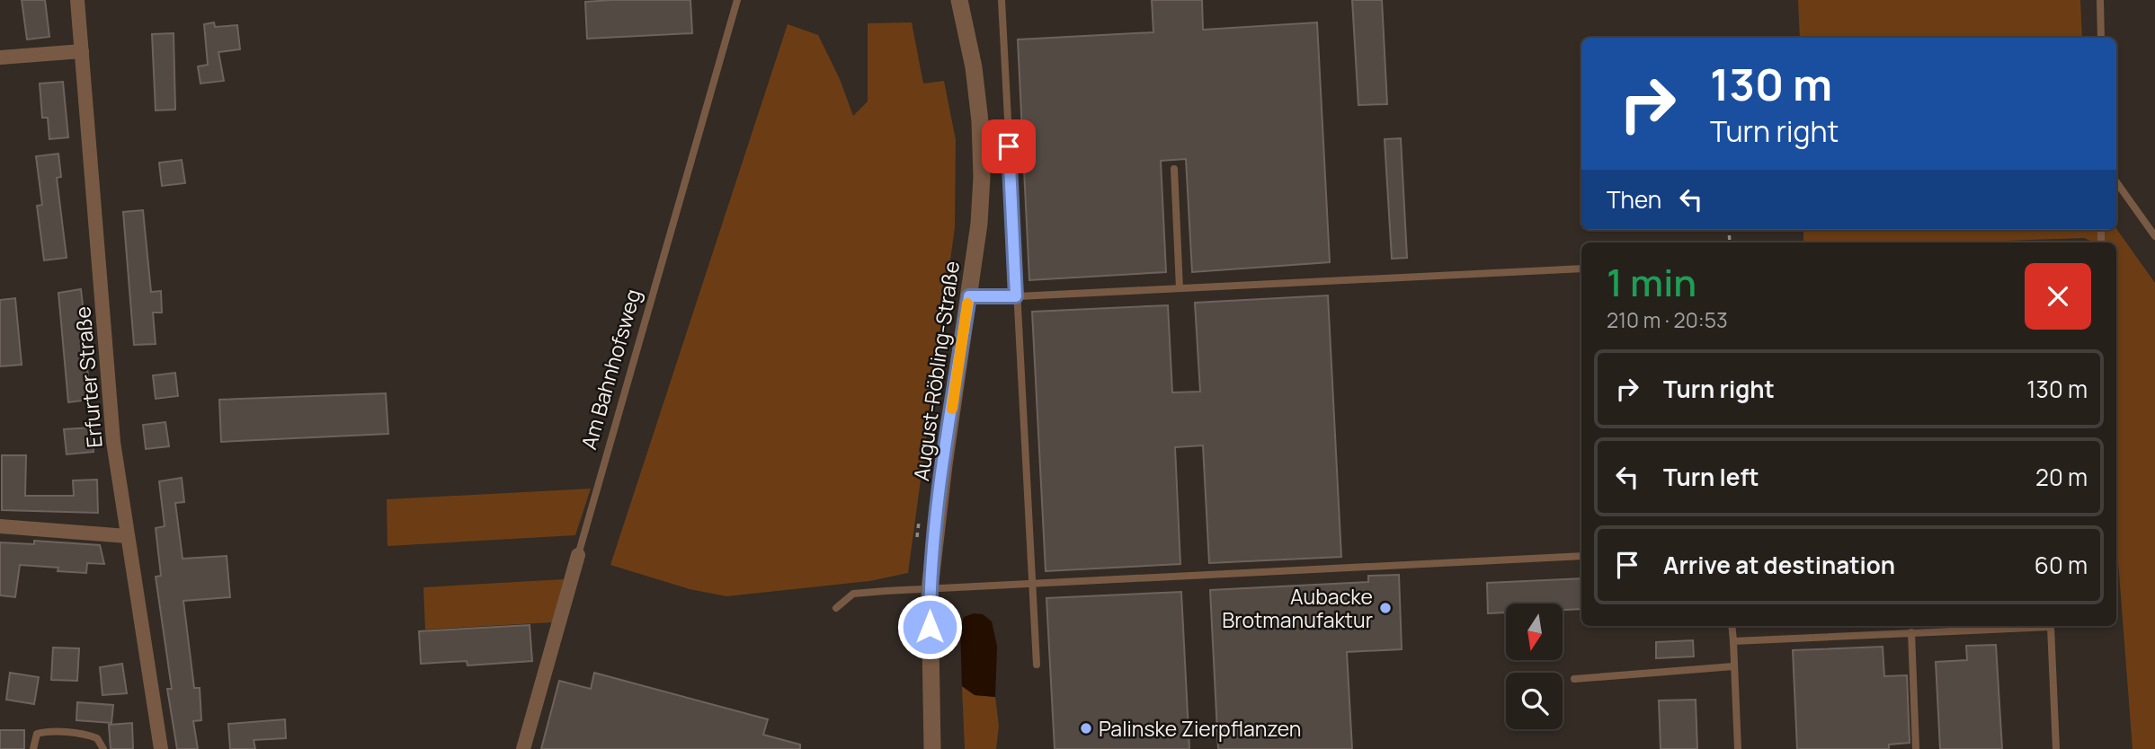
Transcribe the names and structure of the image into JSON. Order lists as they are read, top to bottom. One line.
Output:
{"streets":{"street":["Am Bahnhofsweg","August-Röbling-Straße","Erfurter Straße"]},"places":["Aubacke Brotmanufaktur","Palinske Zierpflanzen"],"north":"bottom","page":{"turn":["130 m","Turn right"],"then":"Then","heading":["1 min","210 m · 20:53"],"list":[{"name":"Turn right","value":"130 m"},{"name":"Turn left","value":"20 m"},{"name":"Arrive at destination","value":"60 m"}]}}
